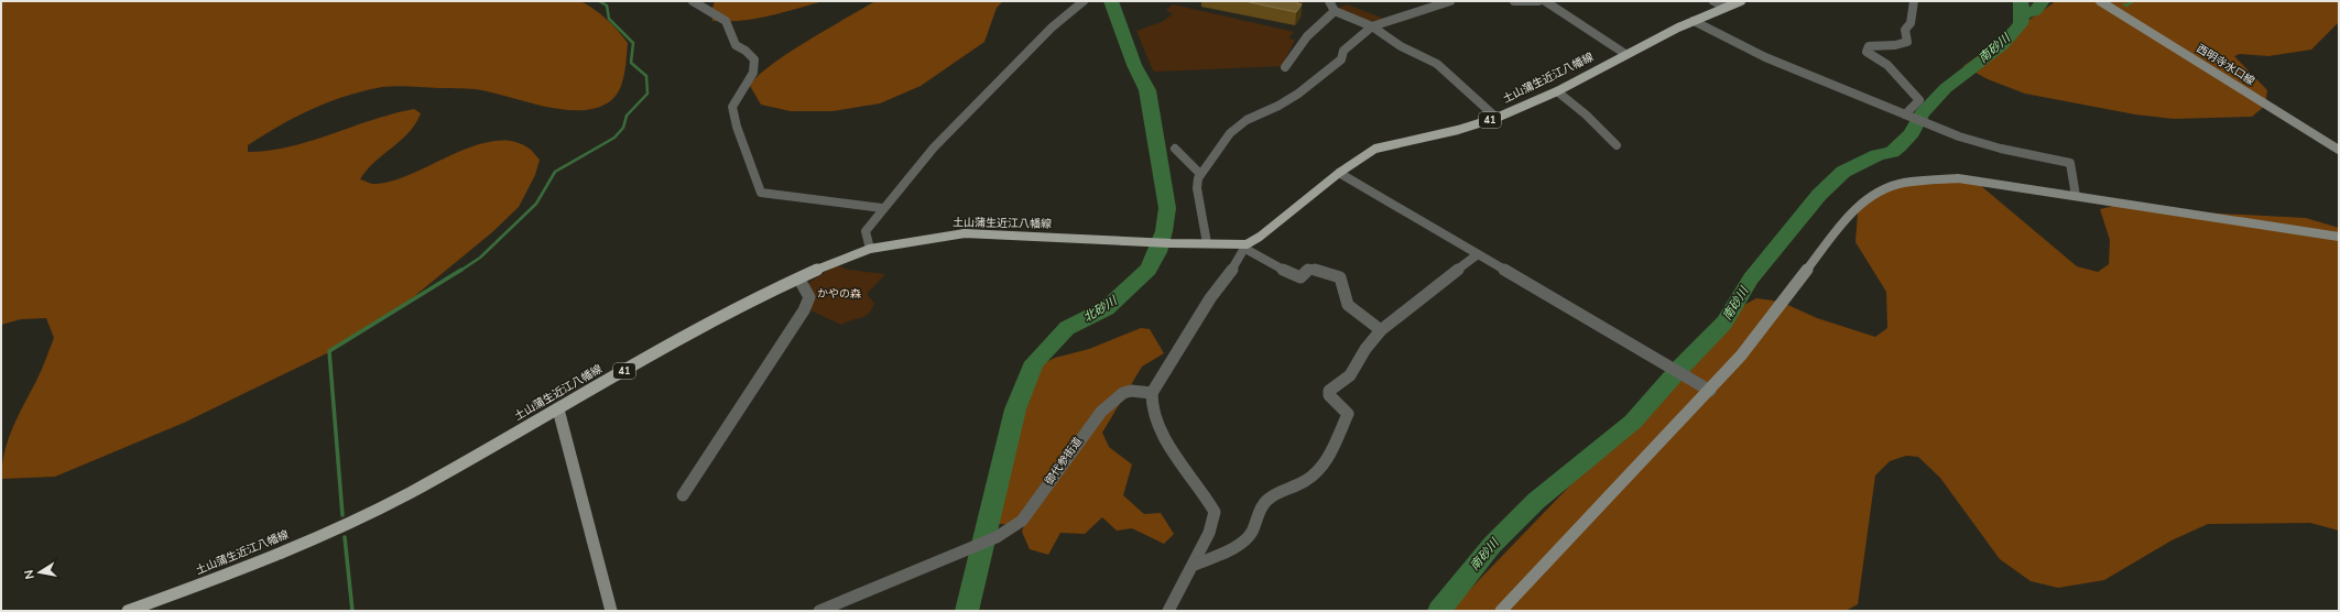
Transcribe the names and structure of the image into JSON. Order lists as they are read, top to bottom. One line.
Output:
{"streets":{"main road":["土山蒲生近江八幡線","41"],"street":["西明寺水口線","御代参街道"]},"water":["南砂川","北砂川"],"parks":["かやの森"],"north":"left"}
